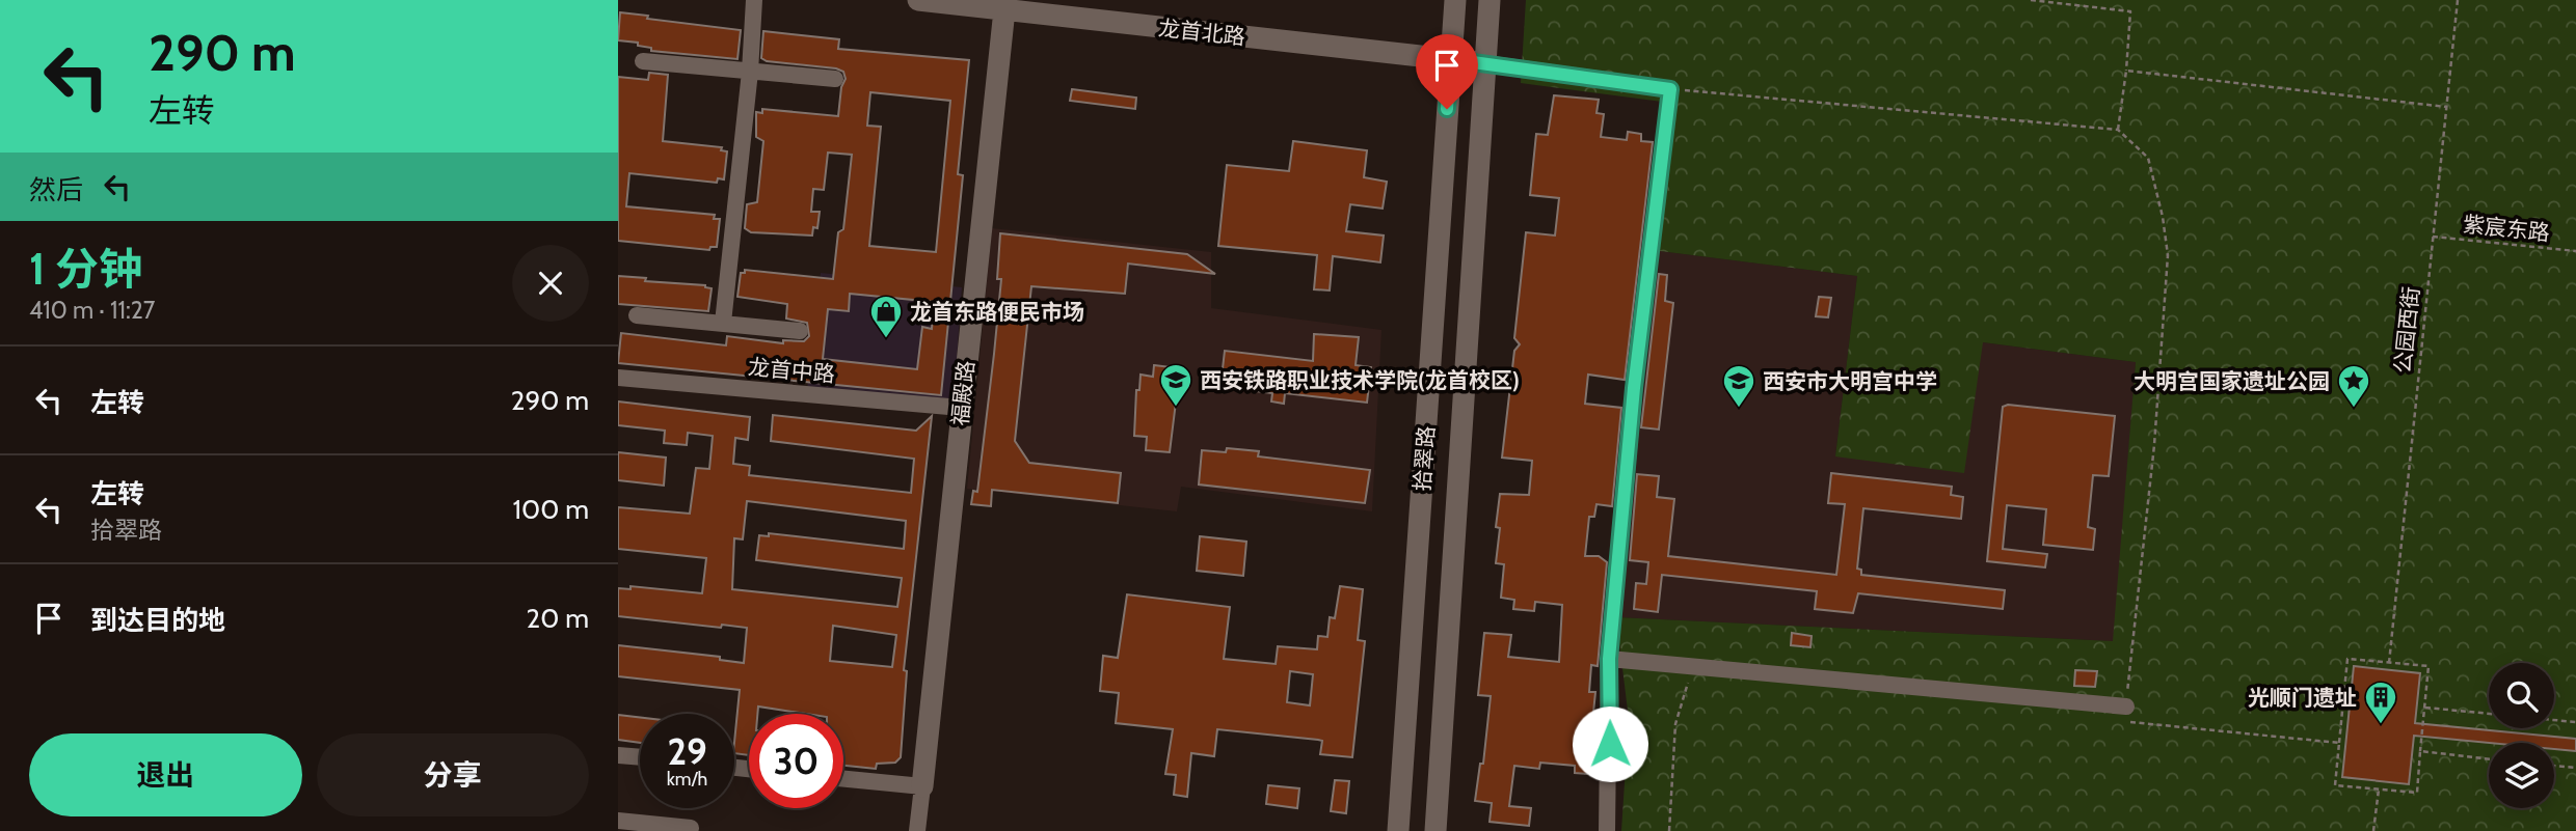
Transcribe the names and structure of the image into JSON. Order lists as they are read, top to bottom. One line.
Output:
{"streets":{"main road":["龙首北路","福殿路","拾翠路"],"street":["龙首中路"],"path":["紫宸东路","公园西街"]},"crossings":[["龙首北路","福殿路"],["龙首北路","拾翠路"],["紫宸东路","公园西街"],["龙首中路","福殿路"]],"places":{"shop":["龙首东路便民市场"],"school or university":["西安铁路职业技术学院(龙首校区)","西安市大明宫中学"],"place":["大明宫国家遗址公园"],"building":["光顺门遗址"]},"page":{"turn":["290 m","左转"],"then":"然后","heading":["1 分钟","410 m · 11:27"],"list":[{"name":"左转","value":"290 m"},{"name":"左转","note":"拾翠路","value":"100 m"},{"name":"到达目的地","value":"20 m"}],"speed":"29 km/h","limit":"30","buttons":["退出","分享"]}}
